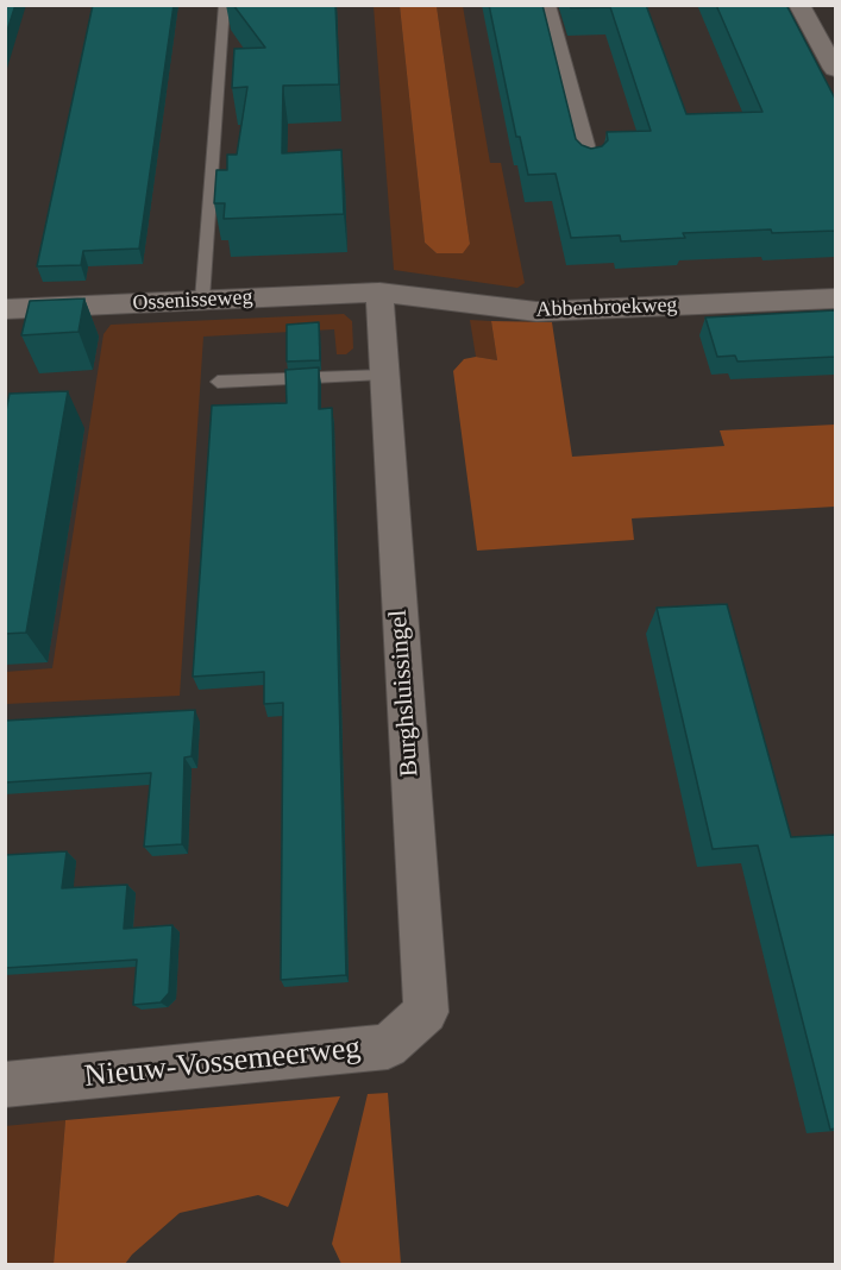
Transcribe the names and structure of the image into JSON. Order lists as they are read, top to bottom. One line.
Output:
{"streets":{"street":["Ossenisseweg","Abbenbroekweg","Burghsluissingel","Nieuw-Vossemeerweg"]},"crossings":[["Ossenisseweg","Abbenbroekweg"],["Ossenisseweg","Burghsluissingel"],["Abbenbroekweg","Burghsluissingel"],["Burghsluissingel","Nieuw-Vossemeerweg"]]}
